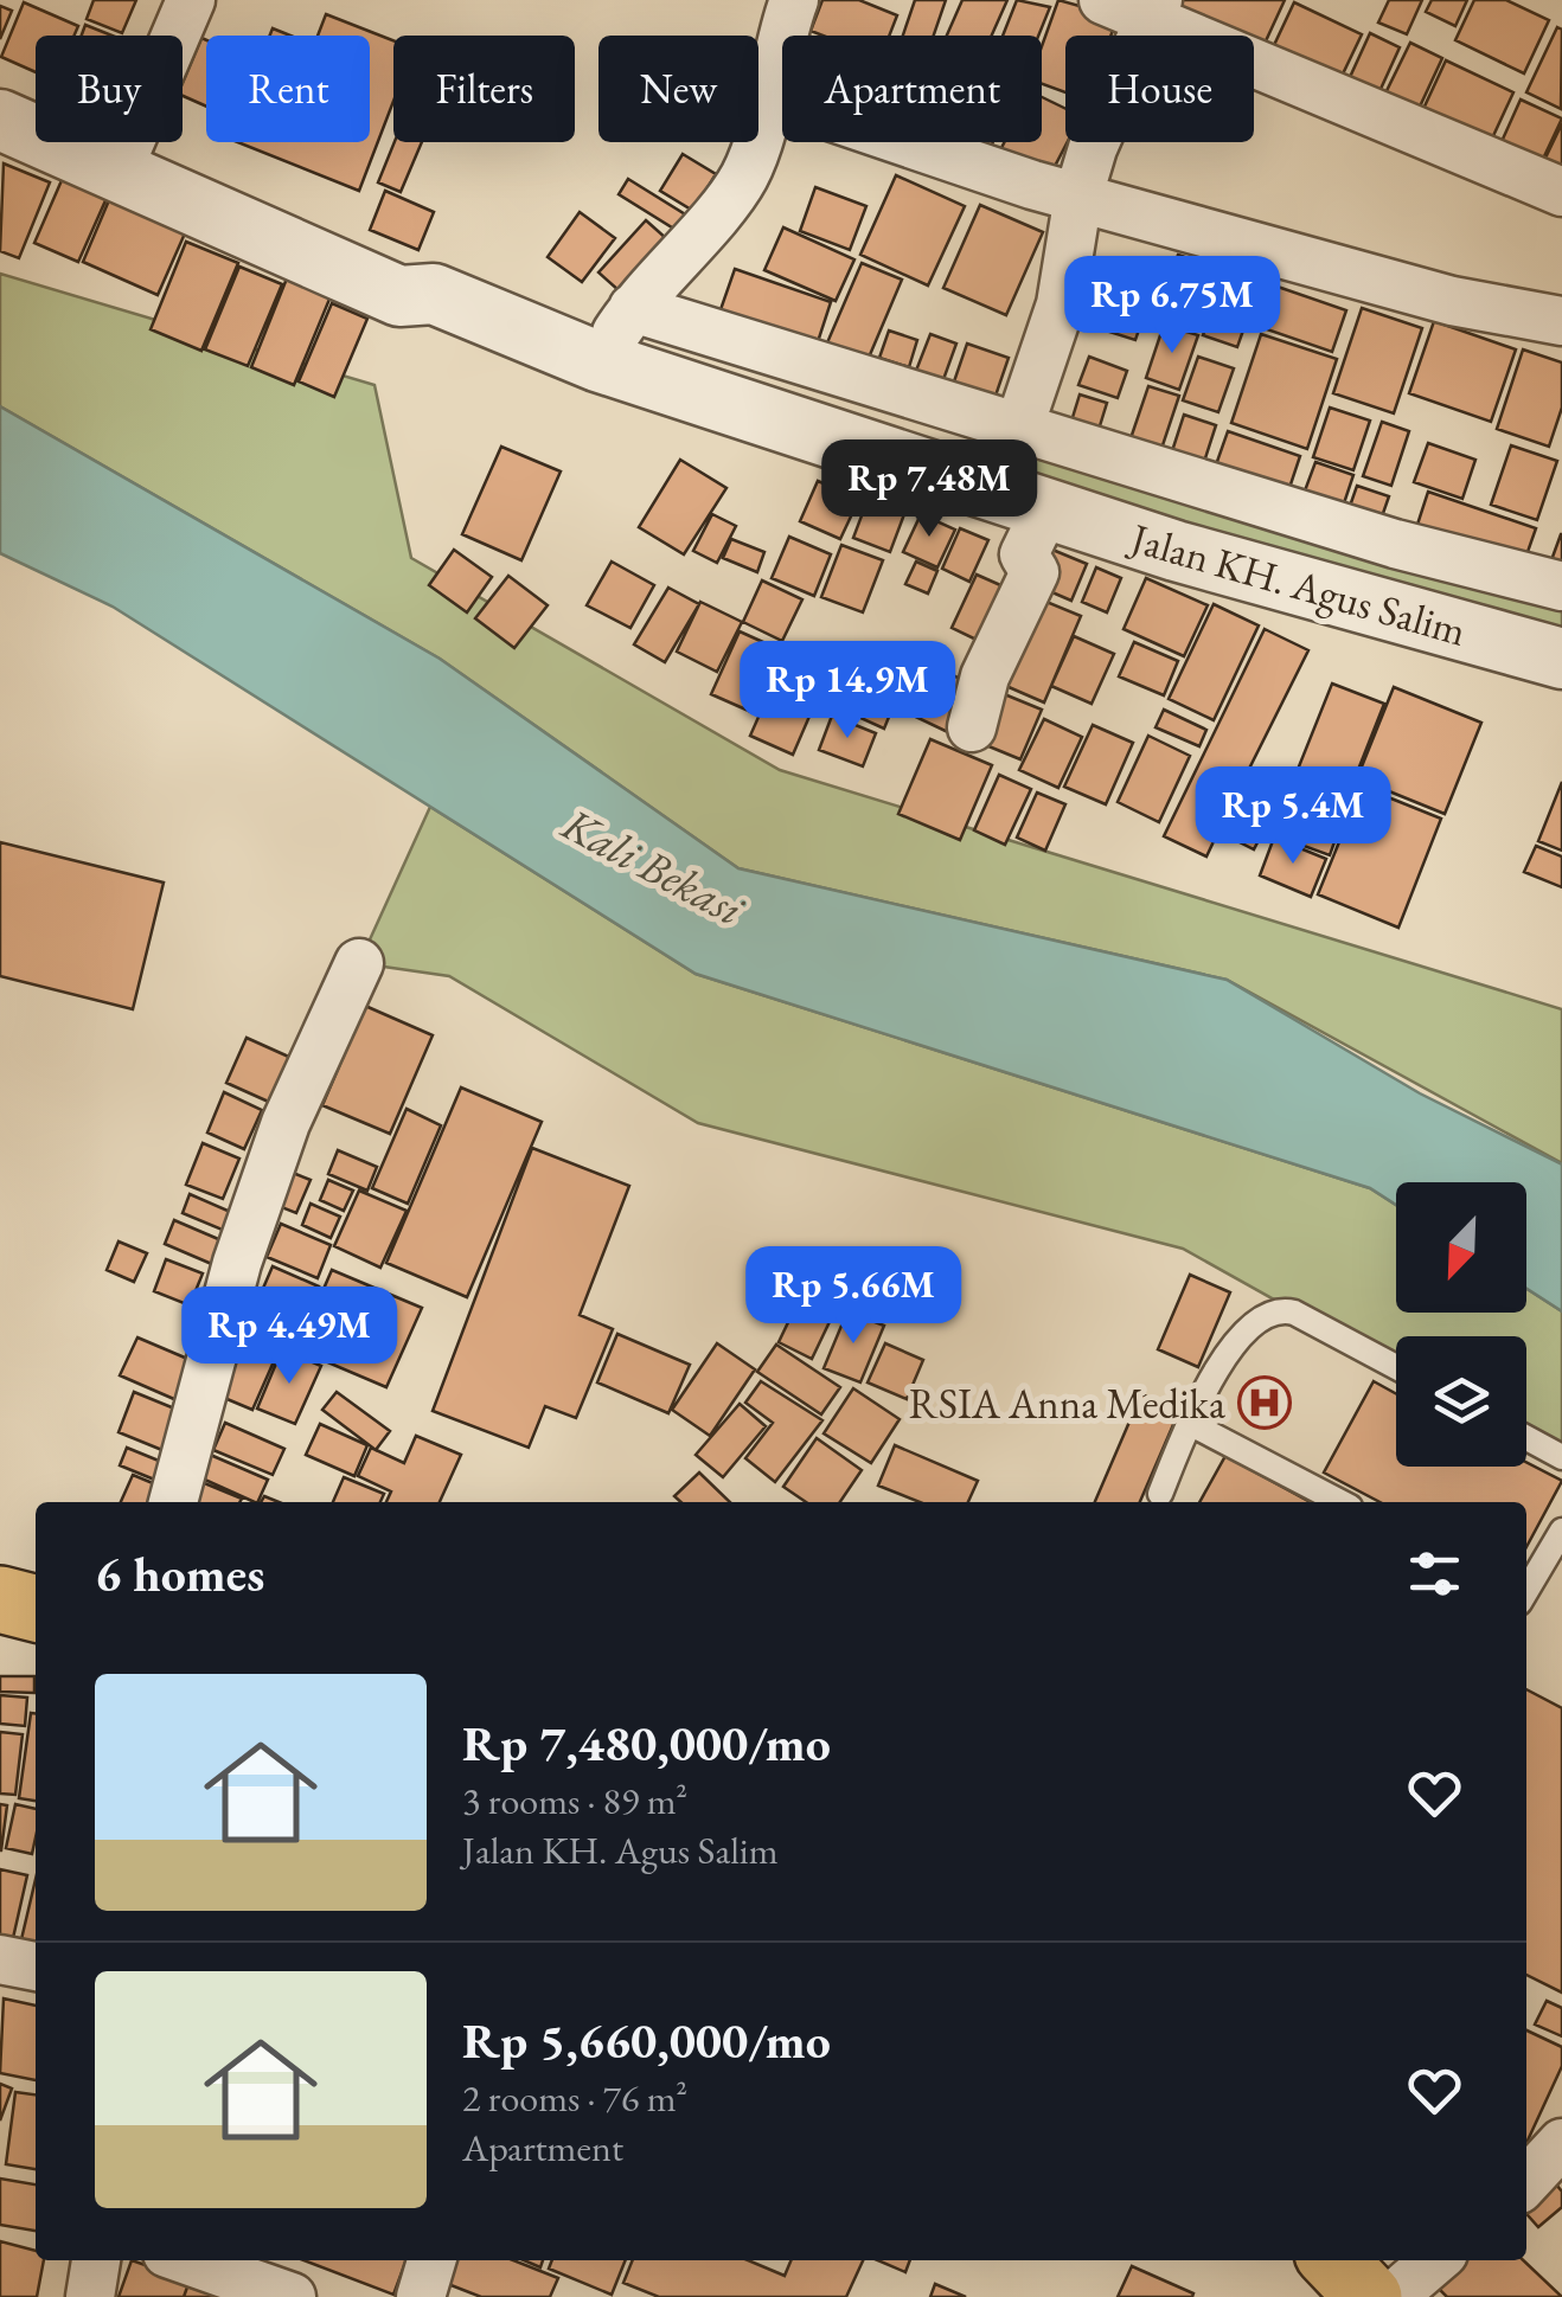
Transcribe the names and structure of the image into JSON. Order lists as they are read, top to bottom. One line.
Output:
{"streets":{"street":["Jalan KH. Agus Salim"]},"water":["Kali Bekasi"],"places":{"hospital":["RSIA Anna Medika"]},"north":"bottom left","page":{"chip":["Buy","Rent","Filters","New","Apartment","House"],"price":["Rp 6.75M","Rp 7.48M","Rp 14.9M","Rp 5.4M","Rp 5.66M","Rp 4.49M"],"heading":"6 homes","list":[{"name":"Rp 7,480,000/mo","note":"3 rooms · 89 m² · Jalan KH. Agus Salim"},{"name":"Rp 5,660,000/mo","note":"2 rooms · 76 m² · Apartment"}]}}
